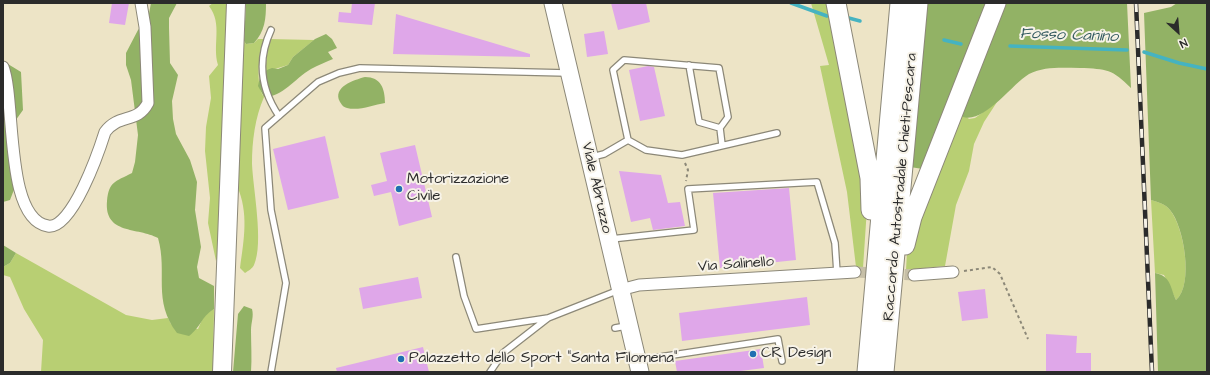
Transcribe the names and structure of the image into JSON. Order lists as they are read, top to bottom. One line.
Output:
{"streets":{"highway":["Raccordo Autostradale Chieti-Pescara"],"main road":["Viale Abruzzo"],"street":["Via Salinello"]},"crossings":[["Viale Abruzzo","Via Salinello"]],"water":["Fosso Canino"],"places":["Motorizzazione Civile","CR Design","Palazzetto dello Sport \"Santa Filomena\""],"north":"bottom right"}
